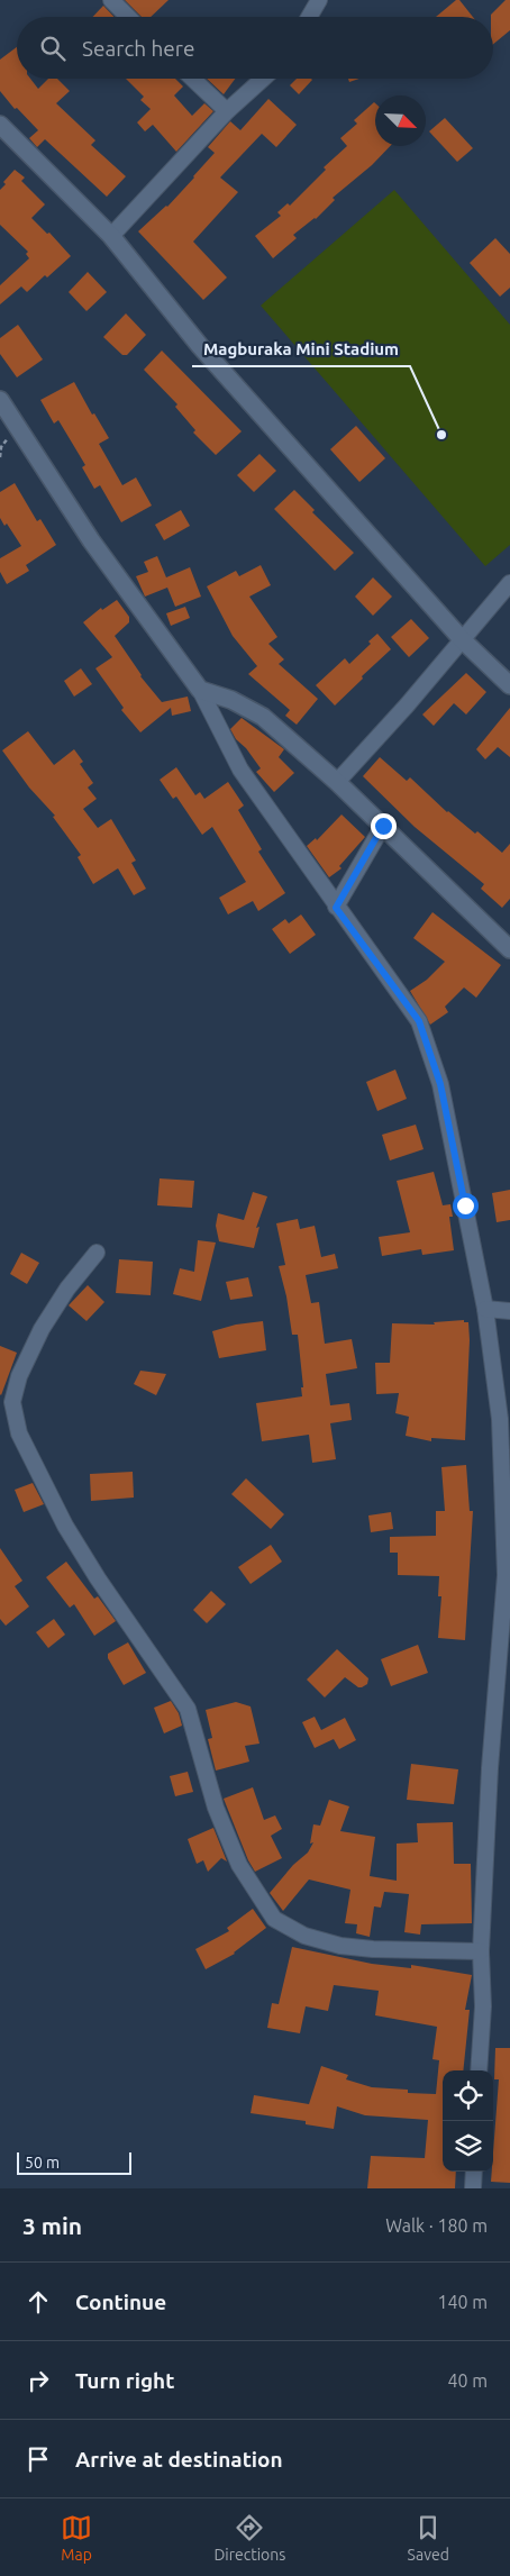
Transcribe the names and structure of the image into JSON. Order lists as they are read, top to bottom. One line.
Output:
{"places":["Magburaka Mini Stadium"],"scale_bar":"50 m","north":"bottom right","page":{"search":"Search here","scale":"50 m","heading":["3 min","Walk · 180 m"],"list":[["Continue","140 m"],["Turn right","40 m"],"Arrive at destination"],"nav":["Map","Directions","Saved"]}}
